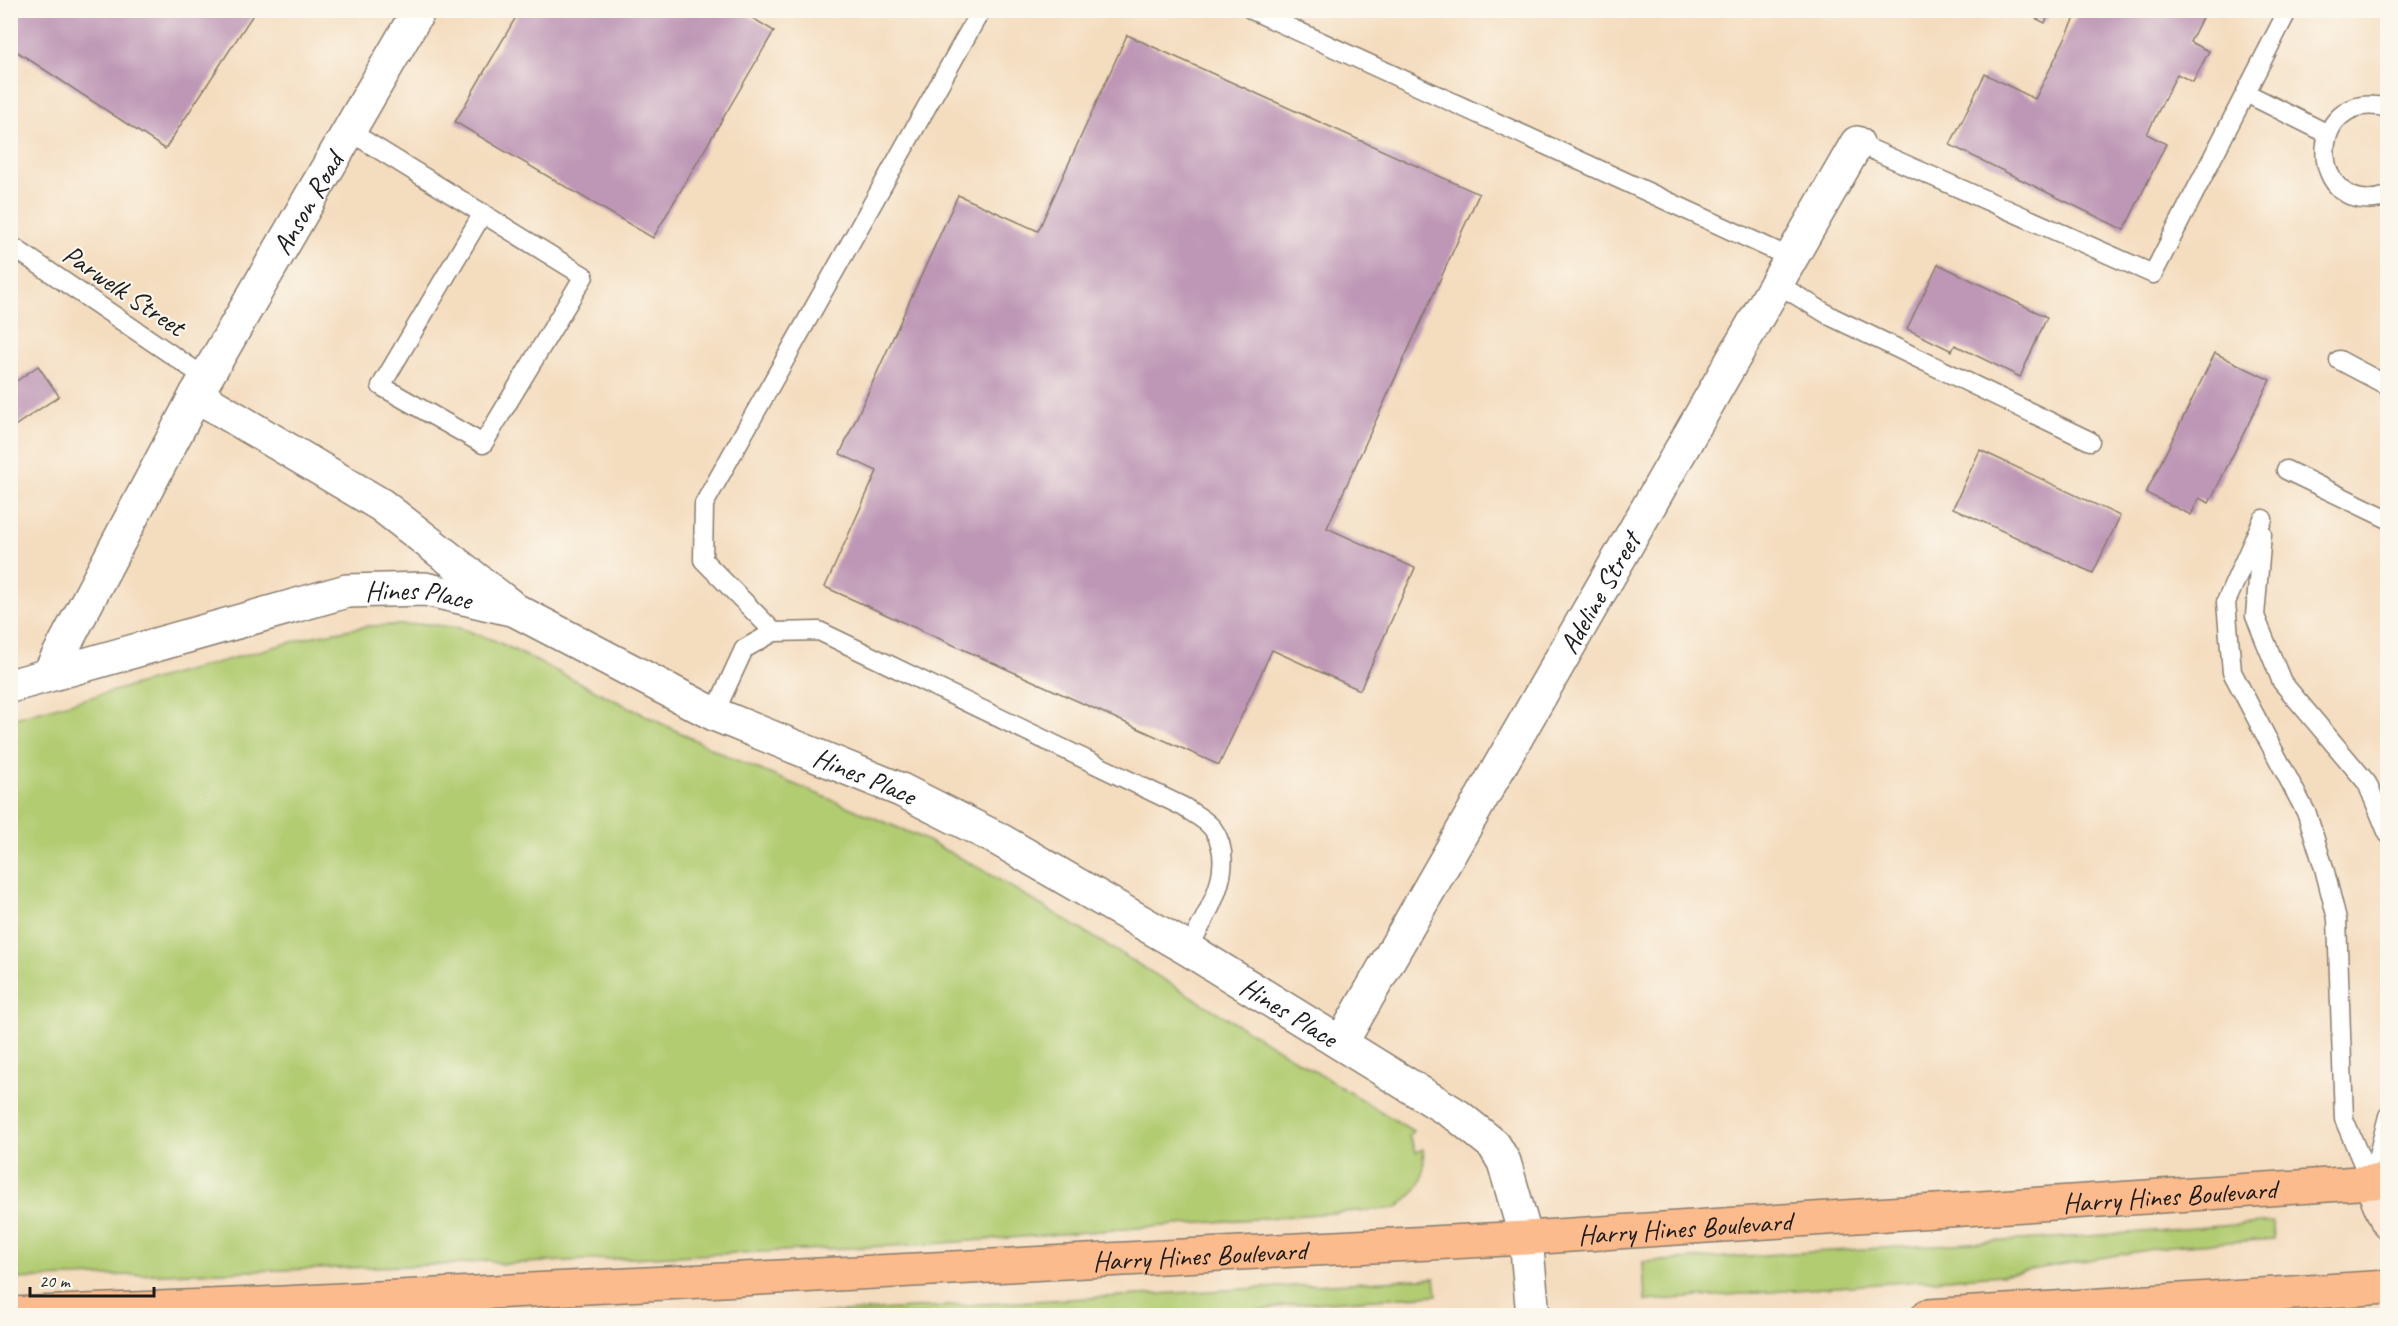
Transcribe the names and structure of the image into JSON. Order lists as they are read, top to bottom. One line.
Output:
{"streets":{"main road":["Harry Hines Boulevard"],"street":["Anson Road","Adeline Street","Hines Place"],"lane":["Parwelk Street"]},"crossings":[["Anson Road","Parwelk Street"],["Anson Road","Hines Place"],["Adeline Street","Hines Place"],["Hines Place","Harry Hines Boulevard"]],"scale_bar":"20 m"}
